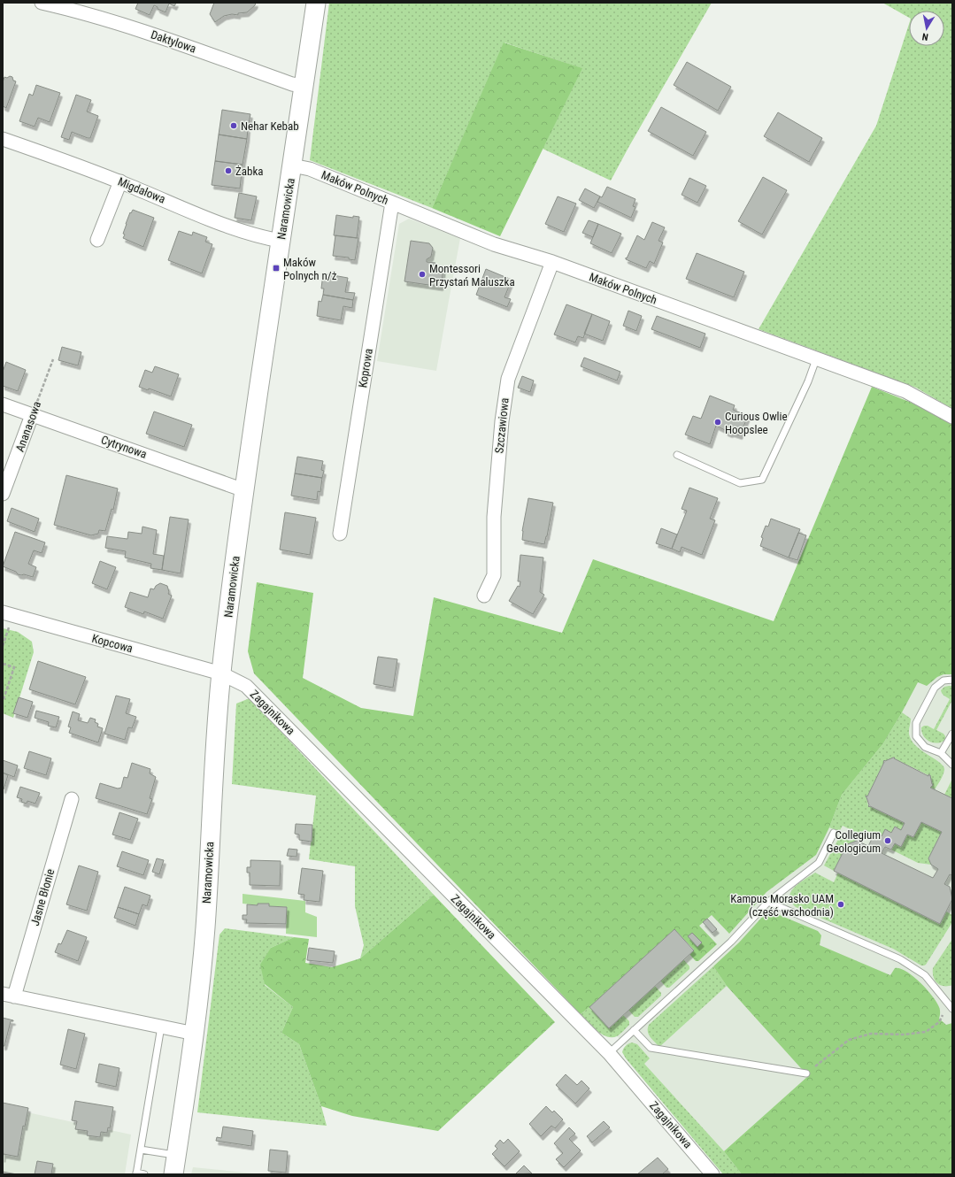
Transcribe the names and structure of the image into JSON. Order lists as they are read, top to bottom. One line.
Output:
{"streets":{"street":["Daktylowa","Maków Polnych","Migdałowa","Naramowicka","Koprowa","Szczawiowa","Ananasowa","Cytrynowa","Kopcowa","Zagajnikowa","Jasne Błonie"]},"crossings":[["Daktylowa","Naramowicka"],["Maków Polnych","Naramowicka"],["Maków Polnych","Koprowa"],["Maków Polnych","Szczawiowa"],["Migdałowa","Naramowicka"],["Naramowicka","Cytrynowa"],["Naramowicka","Kopcowa"],["Naramowicka","Zagajnikowa"],["Naramowicka","Jasne Błonie"],["Ananasowa","Cytrynowa"],["Kopcowa","Zagajnikowa"]],"places":{"other":["Nehar Kebab","Żabka","Montessori Przystań Maluszka","Curious Owlie Hoopslee","Collegium Geologicum","Kampus Morasko UAM (część wschodnia)"],"transit":["Maków Polnych n/ż"]},"north":"bottom"}
